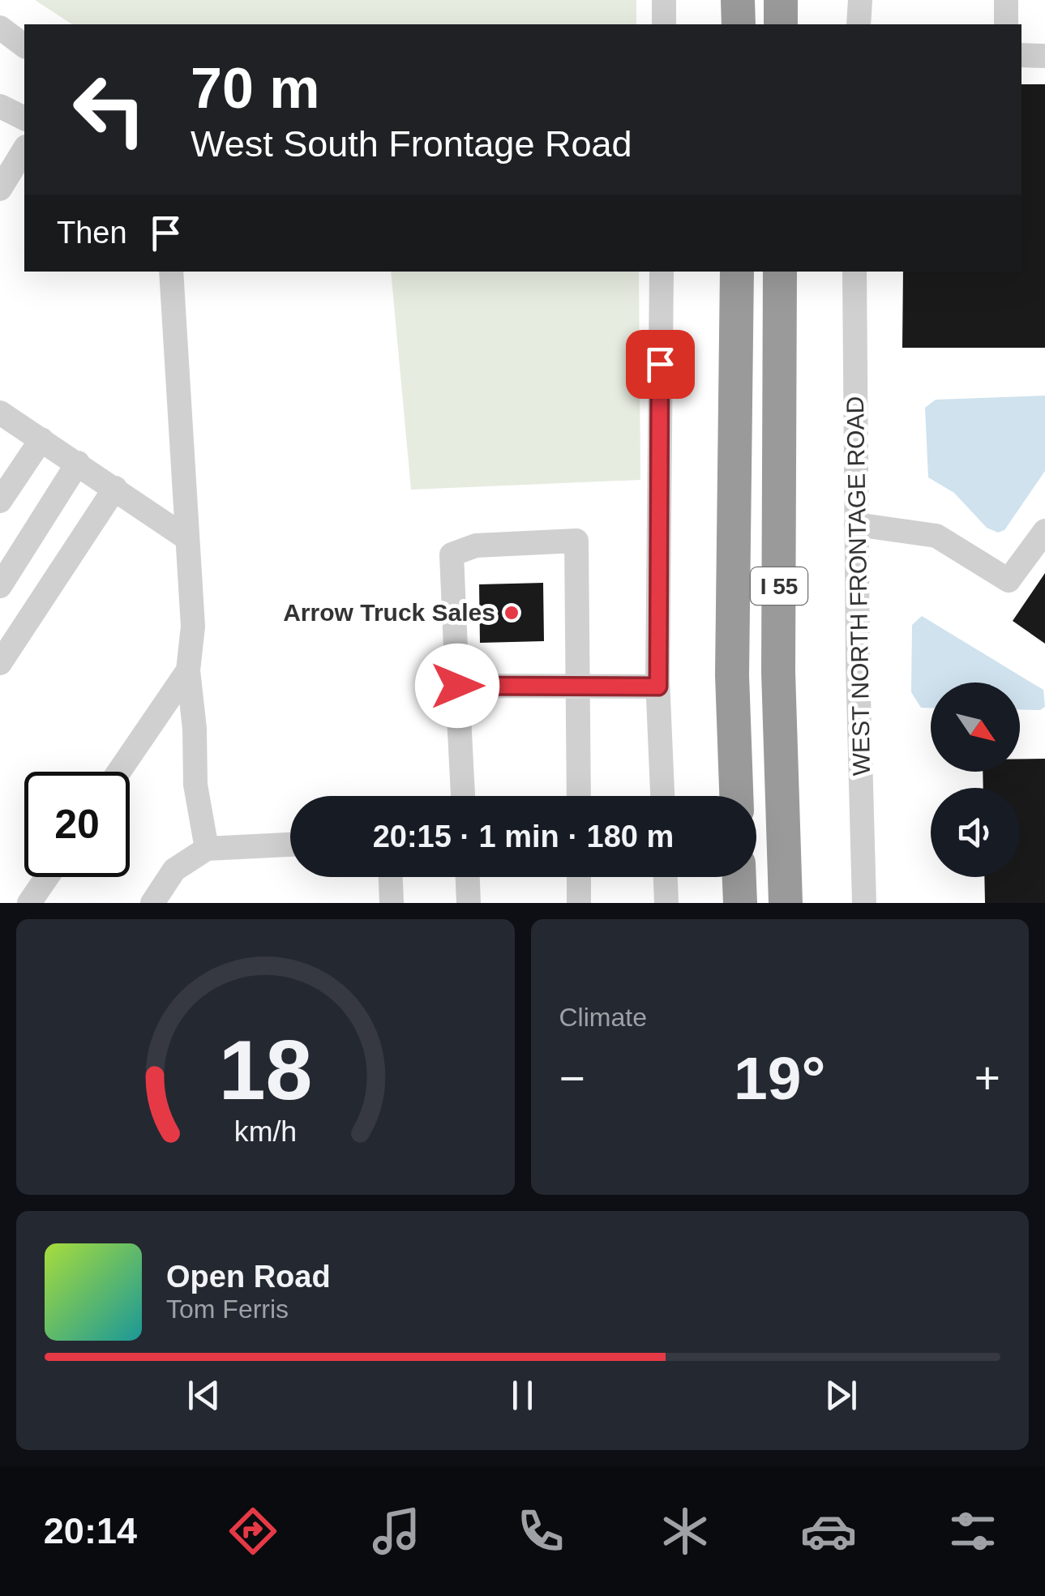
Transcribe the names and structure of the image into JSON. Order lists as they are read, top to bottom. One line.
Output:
{"streets":{"highway":["I 55"],"street":["WEST NORTH FRONTAGE ROAD"]},"places":["Arrow Truck Sales"],"north":"bottom right","page":{"turn":["70 m","West South Frontage Road"],"then":"Then","limit":"20","trip":"20:15 · 1 min · 180 m","tile":"Climate","heat":["−","19°","+"],"song":["Open Road","Tom Ferris"],"tabs":"20:14","gauge":["18","km/h"]}}
